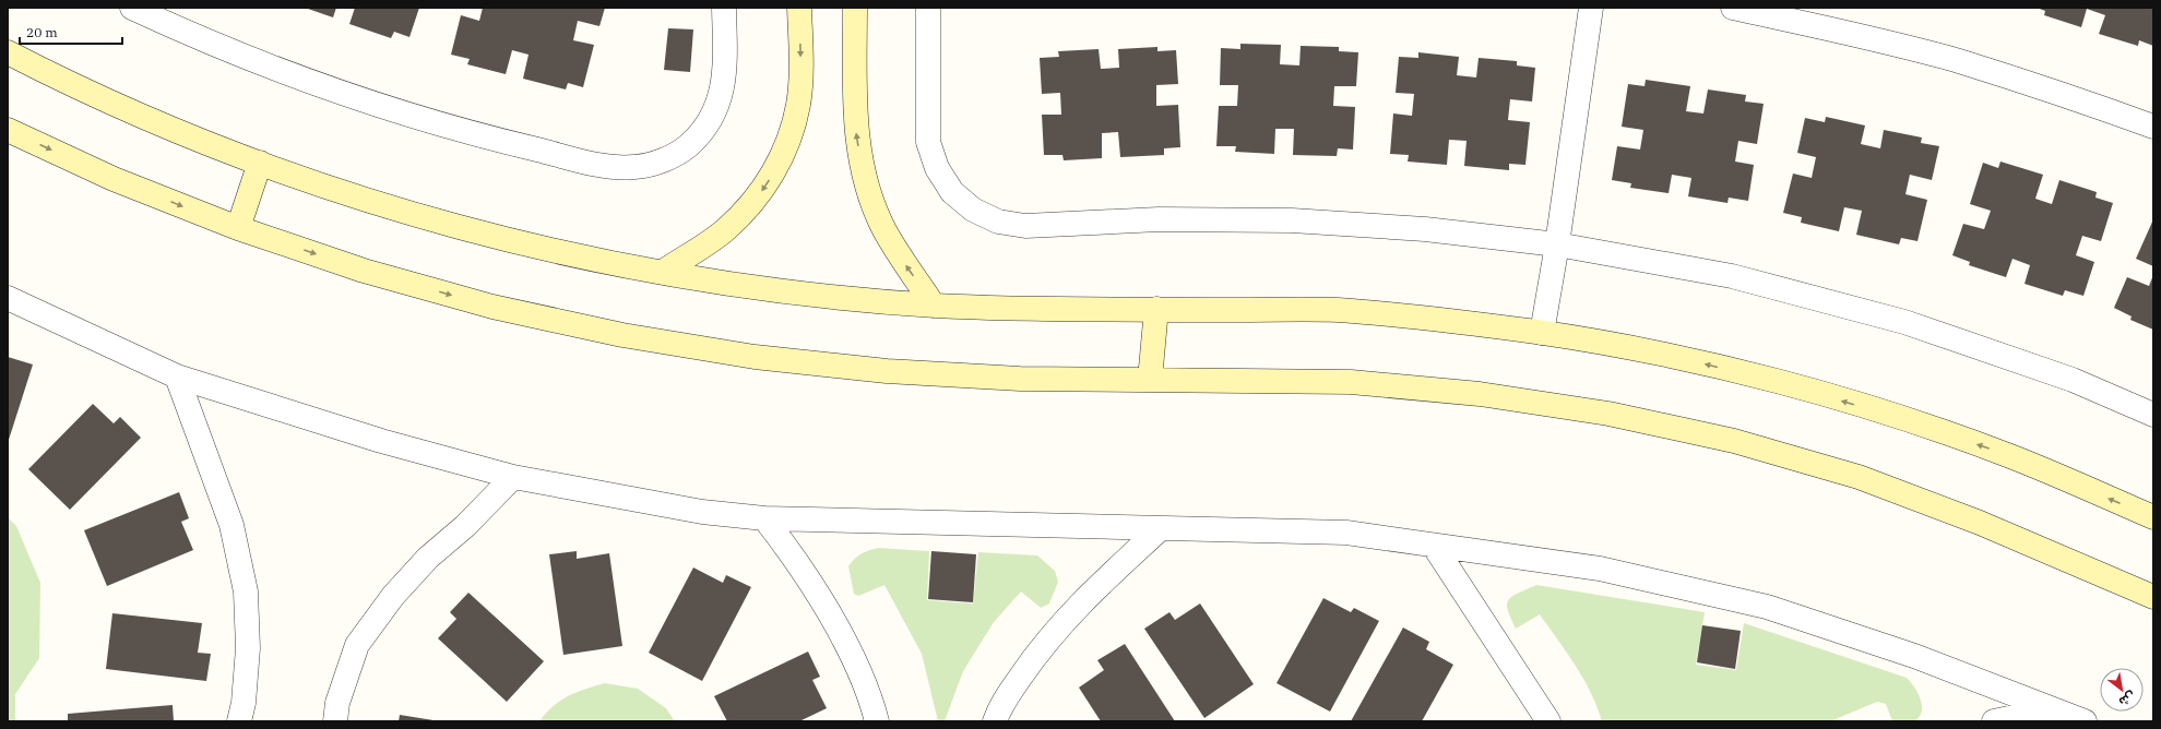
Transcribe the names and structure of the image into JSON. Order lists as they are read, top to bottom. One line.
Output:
{"scale_bar":"20 m","north":"bottom right"}
